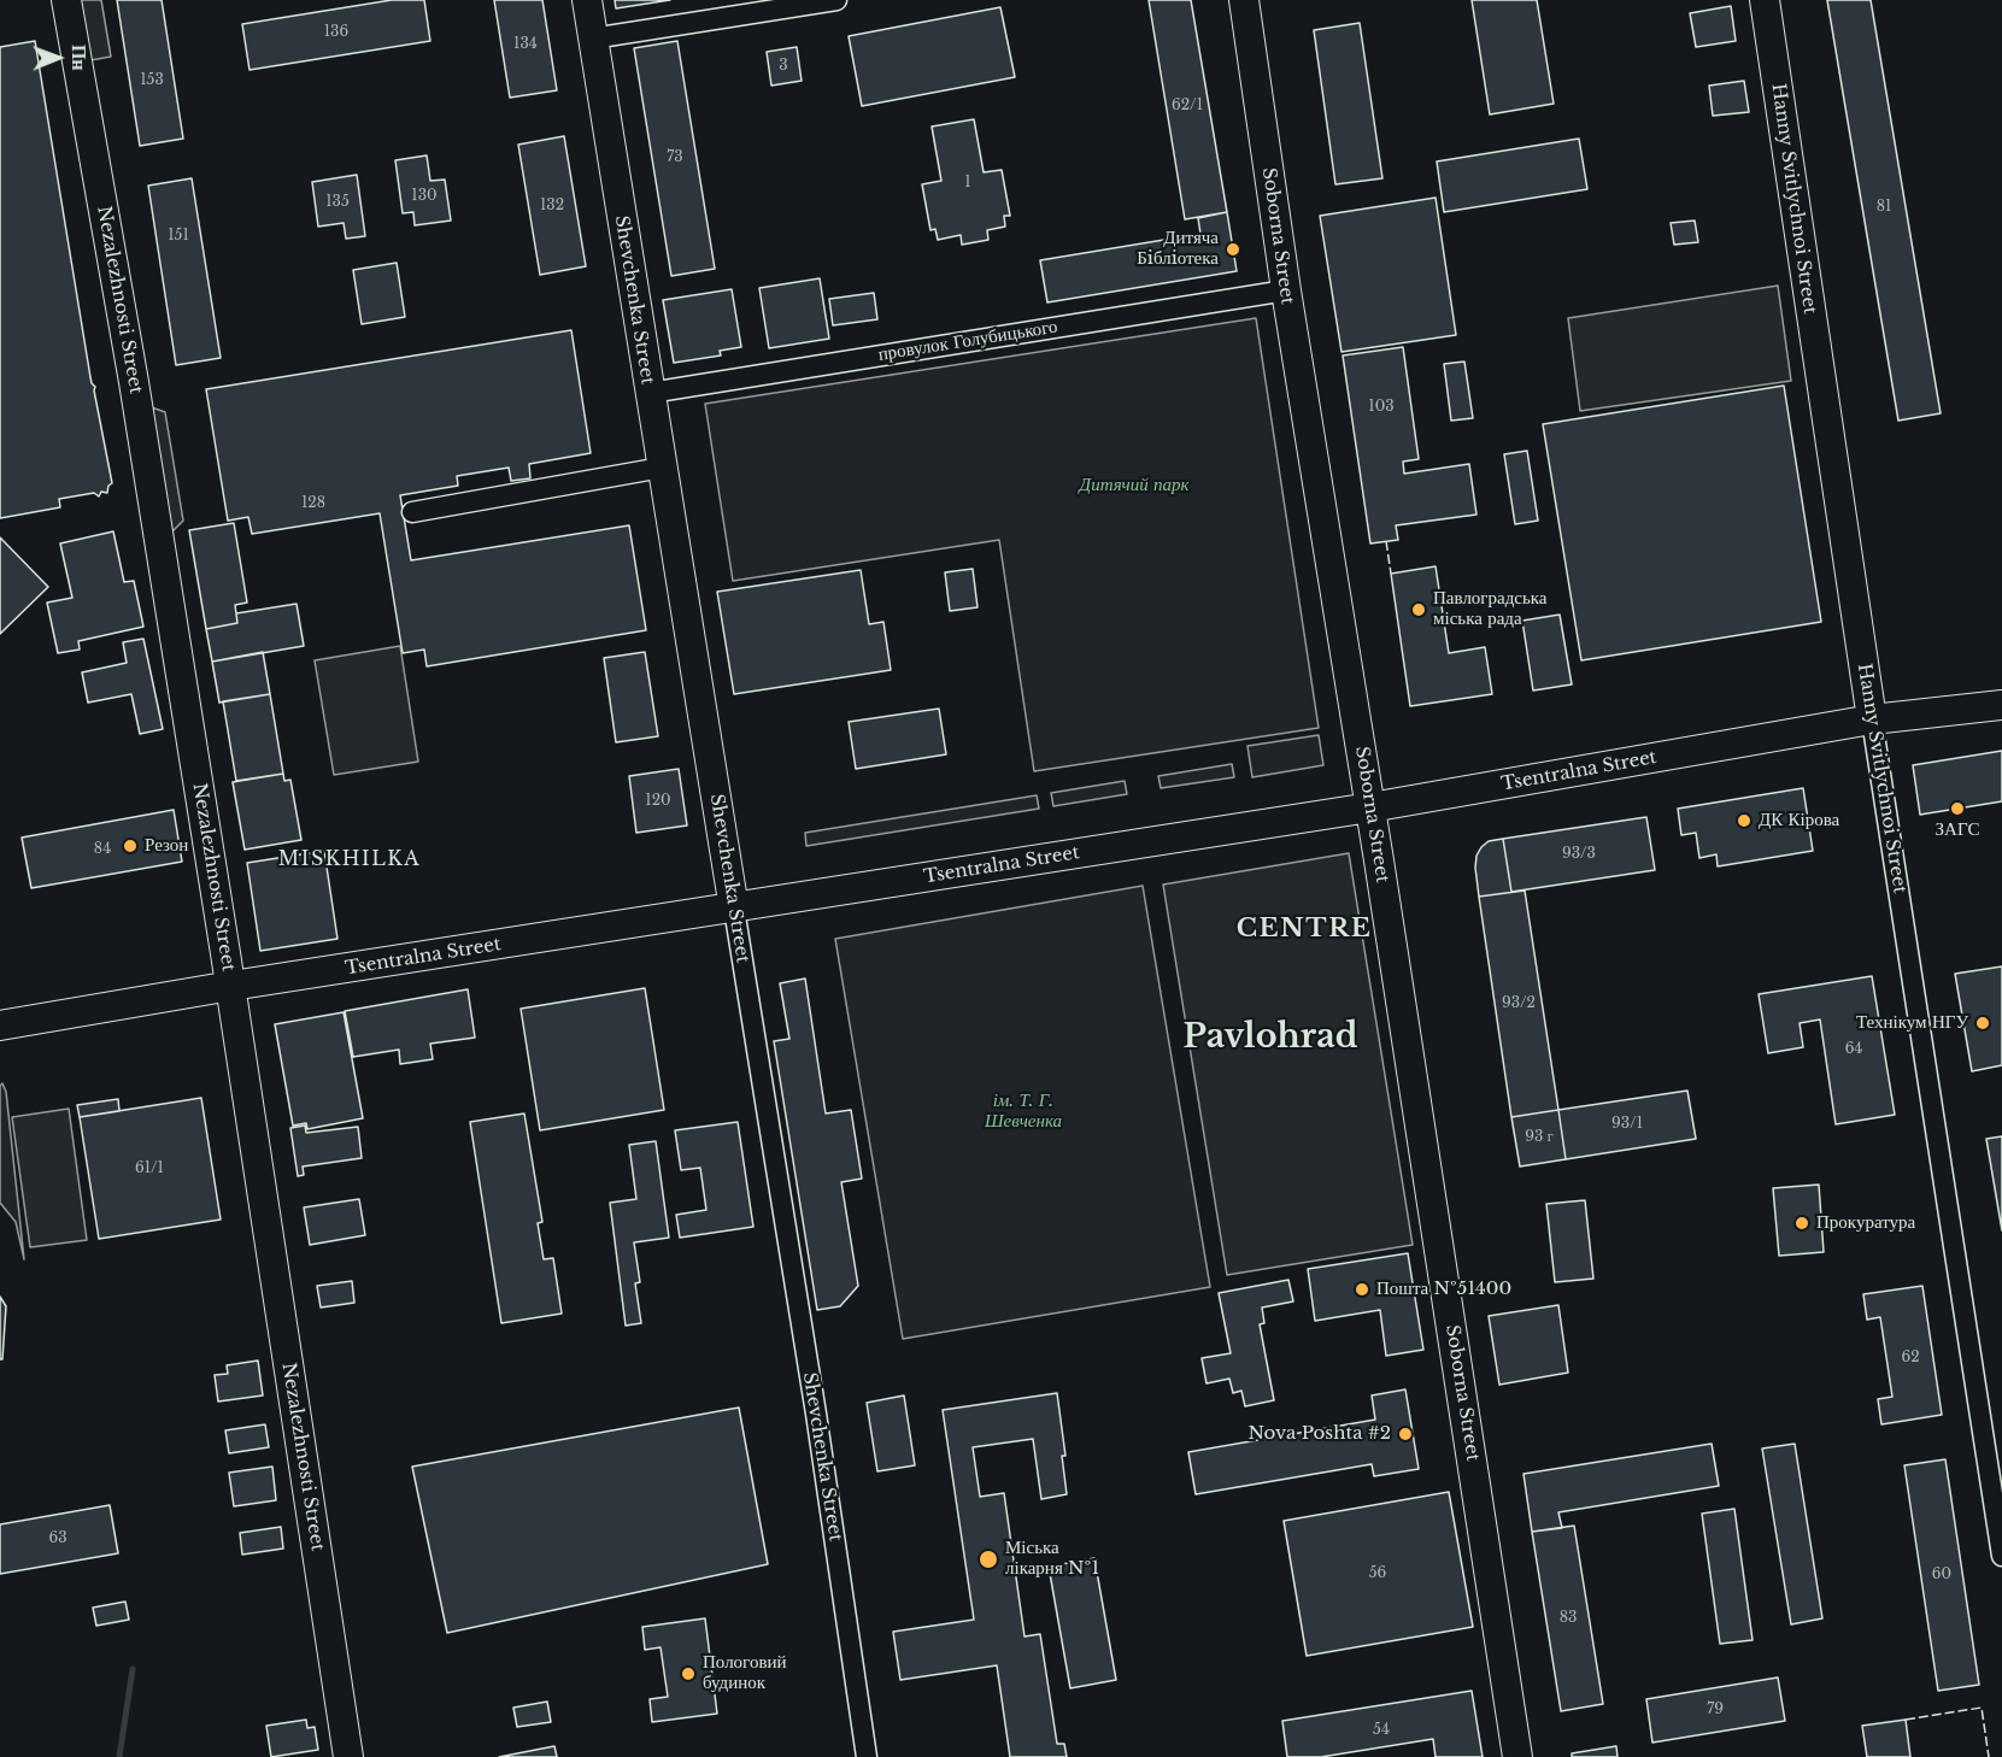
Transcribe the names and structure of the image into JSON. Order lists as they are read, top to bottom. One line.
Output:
{"streets":{"street":["Hanny Svitlychnoi Street","Soborna Street","Nezalezhnosti Street","Shevchenka Street","провулок Голубицького","Tsentralna Street"]},"crossings":[["Hanny Svitlychnoi Street","Tsentralna Street"],["Soborna Street","провулок Голубицького"],["Soborna Street","Tsentralna Street"],["Nezalezhnosti Street","Tsentralna Street"],["Shevchenka Street","провулок Голубицького"],["Shevchenka Street","Tsentralna Street"]],"districts":["MISKHILKA","CENTRE","Pavlohrad"],"parks":["Дитячий парк","ім. Т. Г. Шевченка"],"places":["Дитяча Бiблiотека","Павлоградська міська рада","ЗАГС","ДК Кірова","Резон","Технікум НГУ","Прокуратура","Пошта №51400","Nova Poshta #2","Міська лікарня №1","Пологовий будинок"],"house_numbers":["136","134","3","153","62/1","73","1","130","135","132","81","151","103","128","120","84","93/3","93/2","64","93/1","93 г","61/1","62","63","56","60","83","79","54"],"north":"right"}
